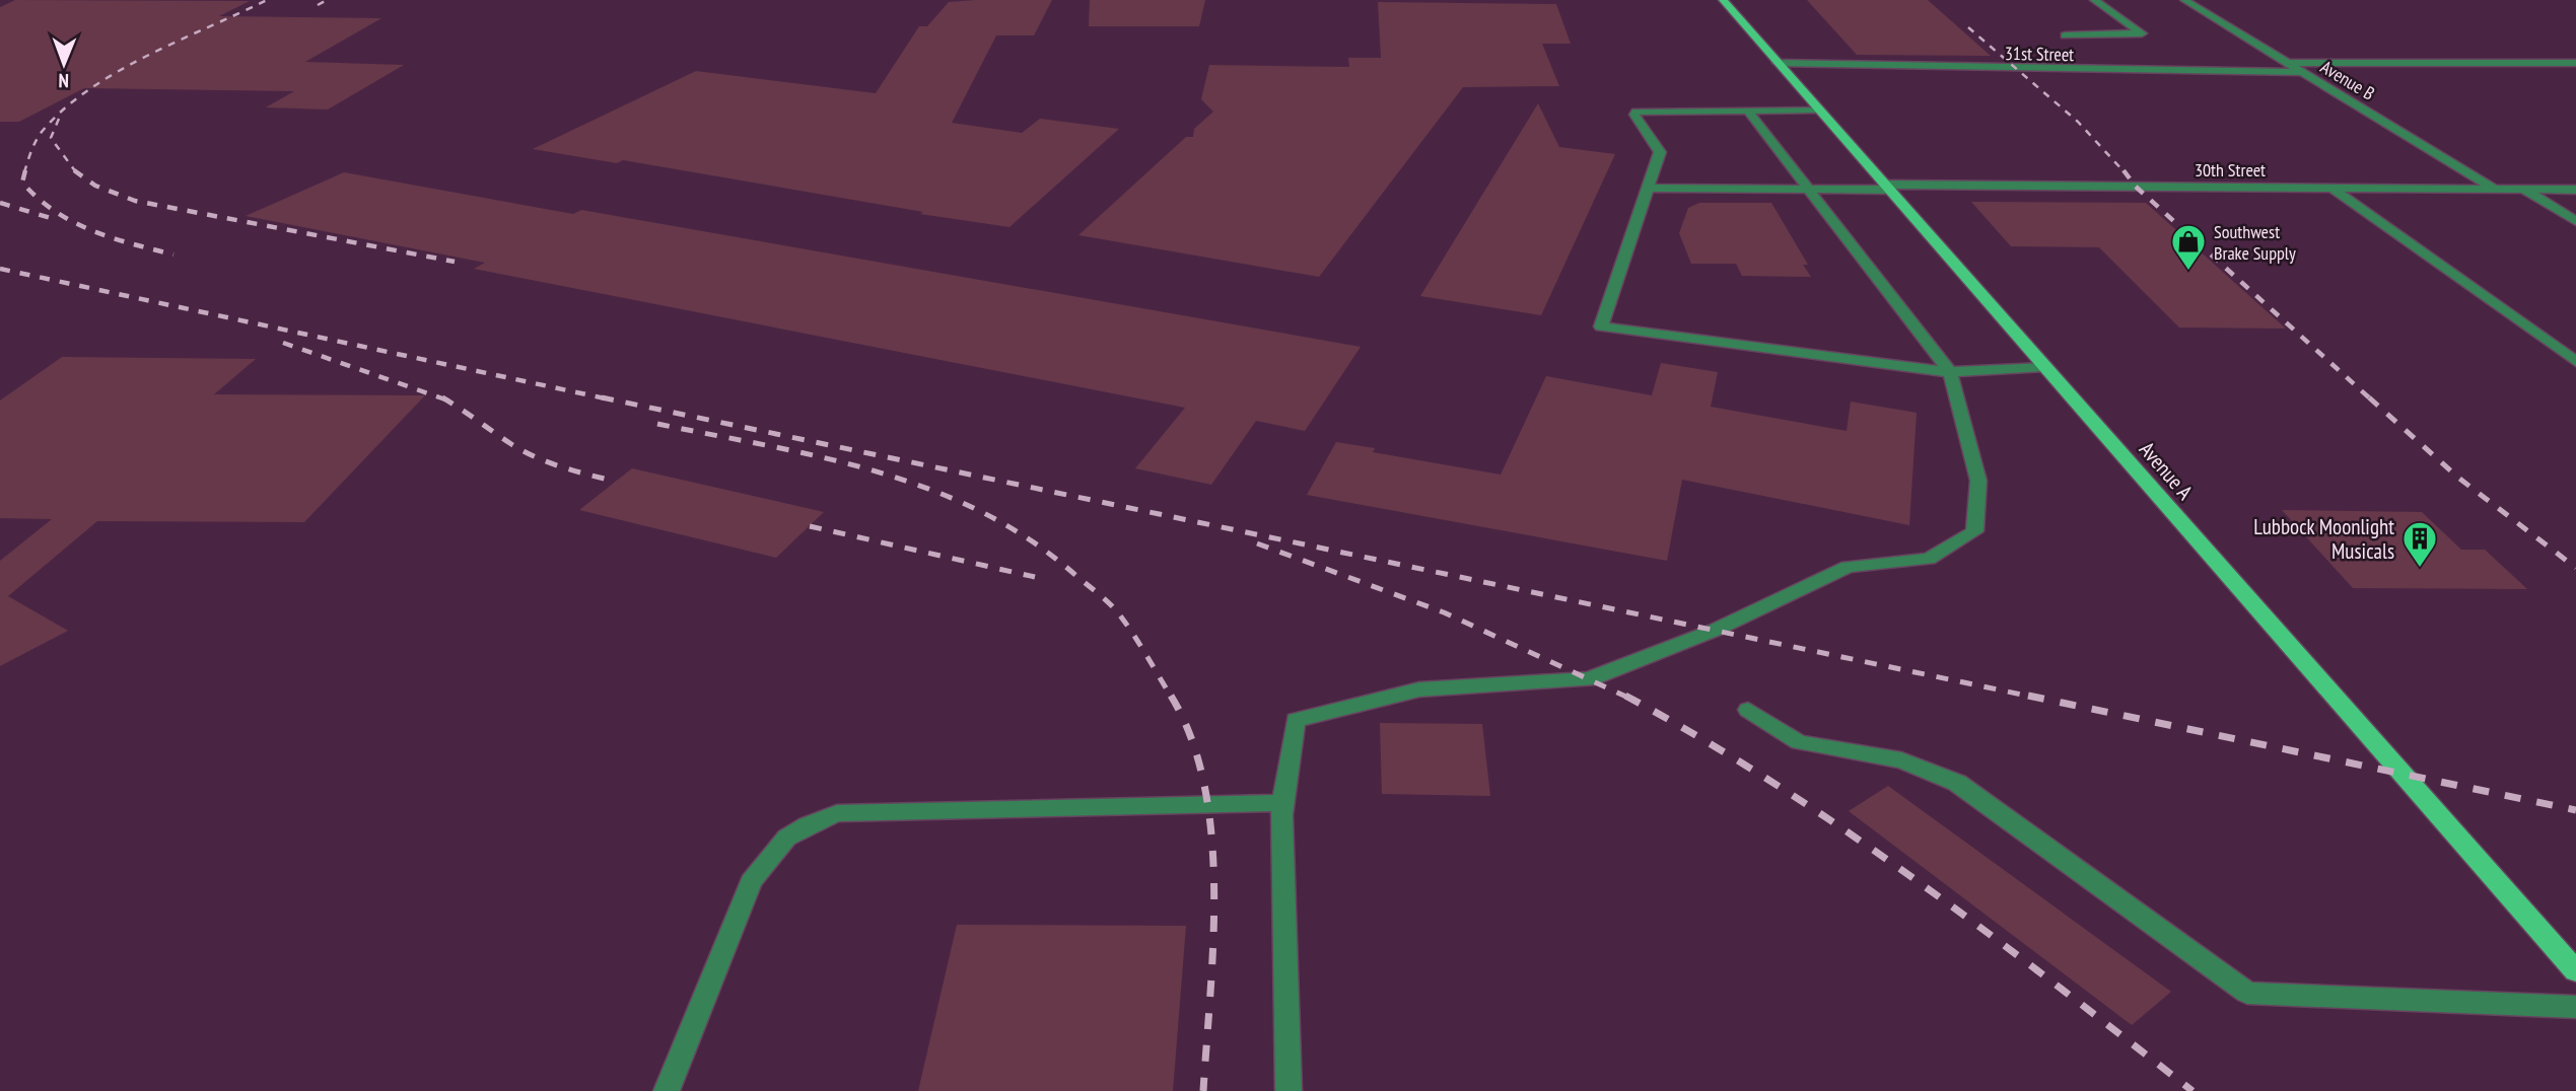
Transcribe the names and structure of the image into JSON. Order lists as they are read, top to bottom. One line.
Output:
{"streets":{"main road":["Avenue A"],"street":["31st Street","Avenue B","30th Street"]},"crossings":[["31st Street","Avenue B"],["31st Street","Avenue A"],["Avenue B","30th Street"],["30th Street","Avenue A"]],"places":{"shop":["Southwest Brake Supply"],"building":["Lubbock Moonlight Musicals"]},"north":"bottom"}
